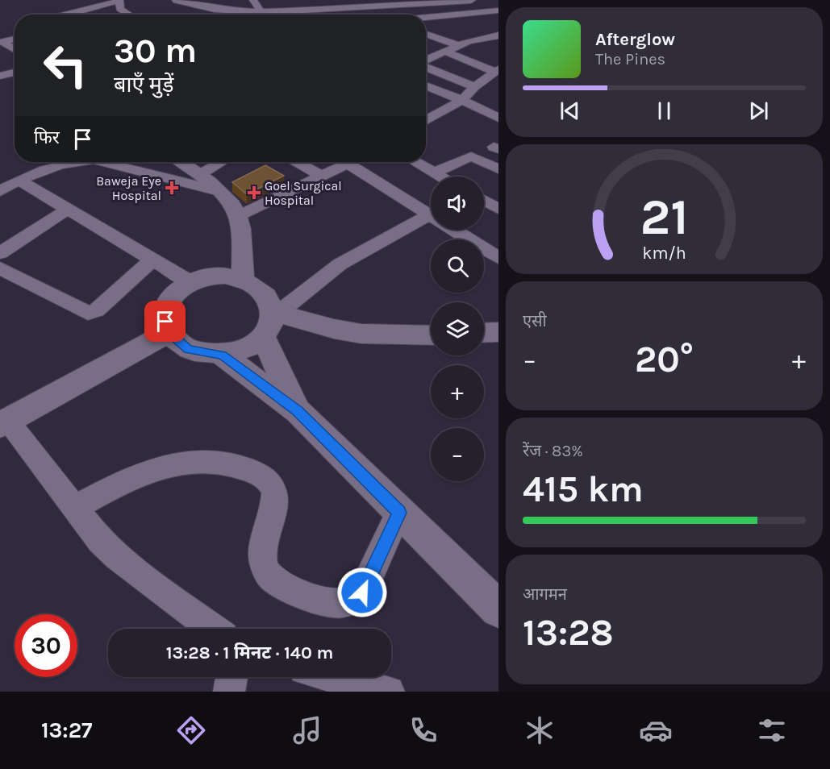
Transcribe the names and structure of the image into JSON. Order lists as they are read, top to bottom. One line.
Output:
{"places":{"health":["Baweja Eye Hospital","Goel Surgical Hospital"]},"page":{"turn":["30 m","बाएँ मुड़ें"],"song":["Afterglow","The Pines"],"then":"फिर","map_buttons":["+","−"],"tile":["एसी",["रेंज · 83%","415 km"],["आगमन","13:28"]],"heat":["−","20°","+"],"limit":"30","trip":"13:28 · 1 मिनट · 140 m","tabs":"13:27","gauge":["21","km/h"]}}
